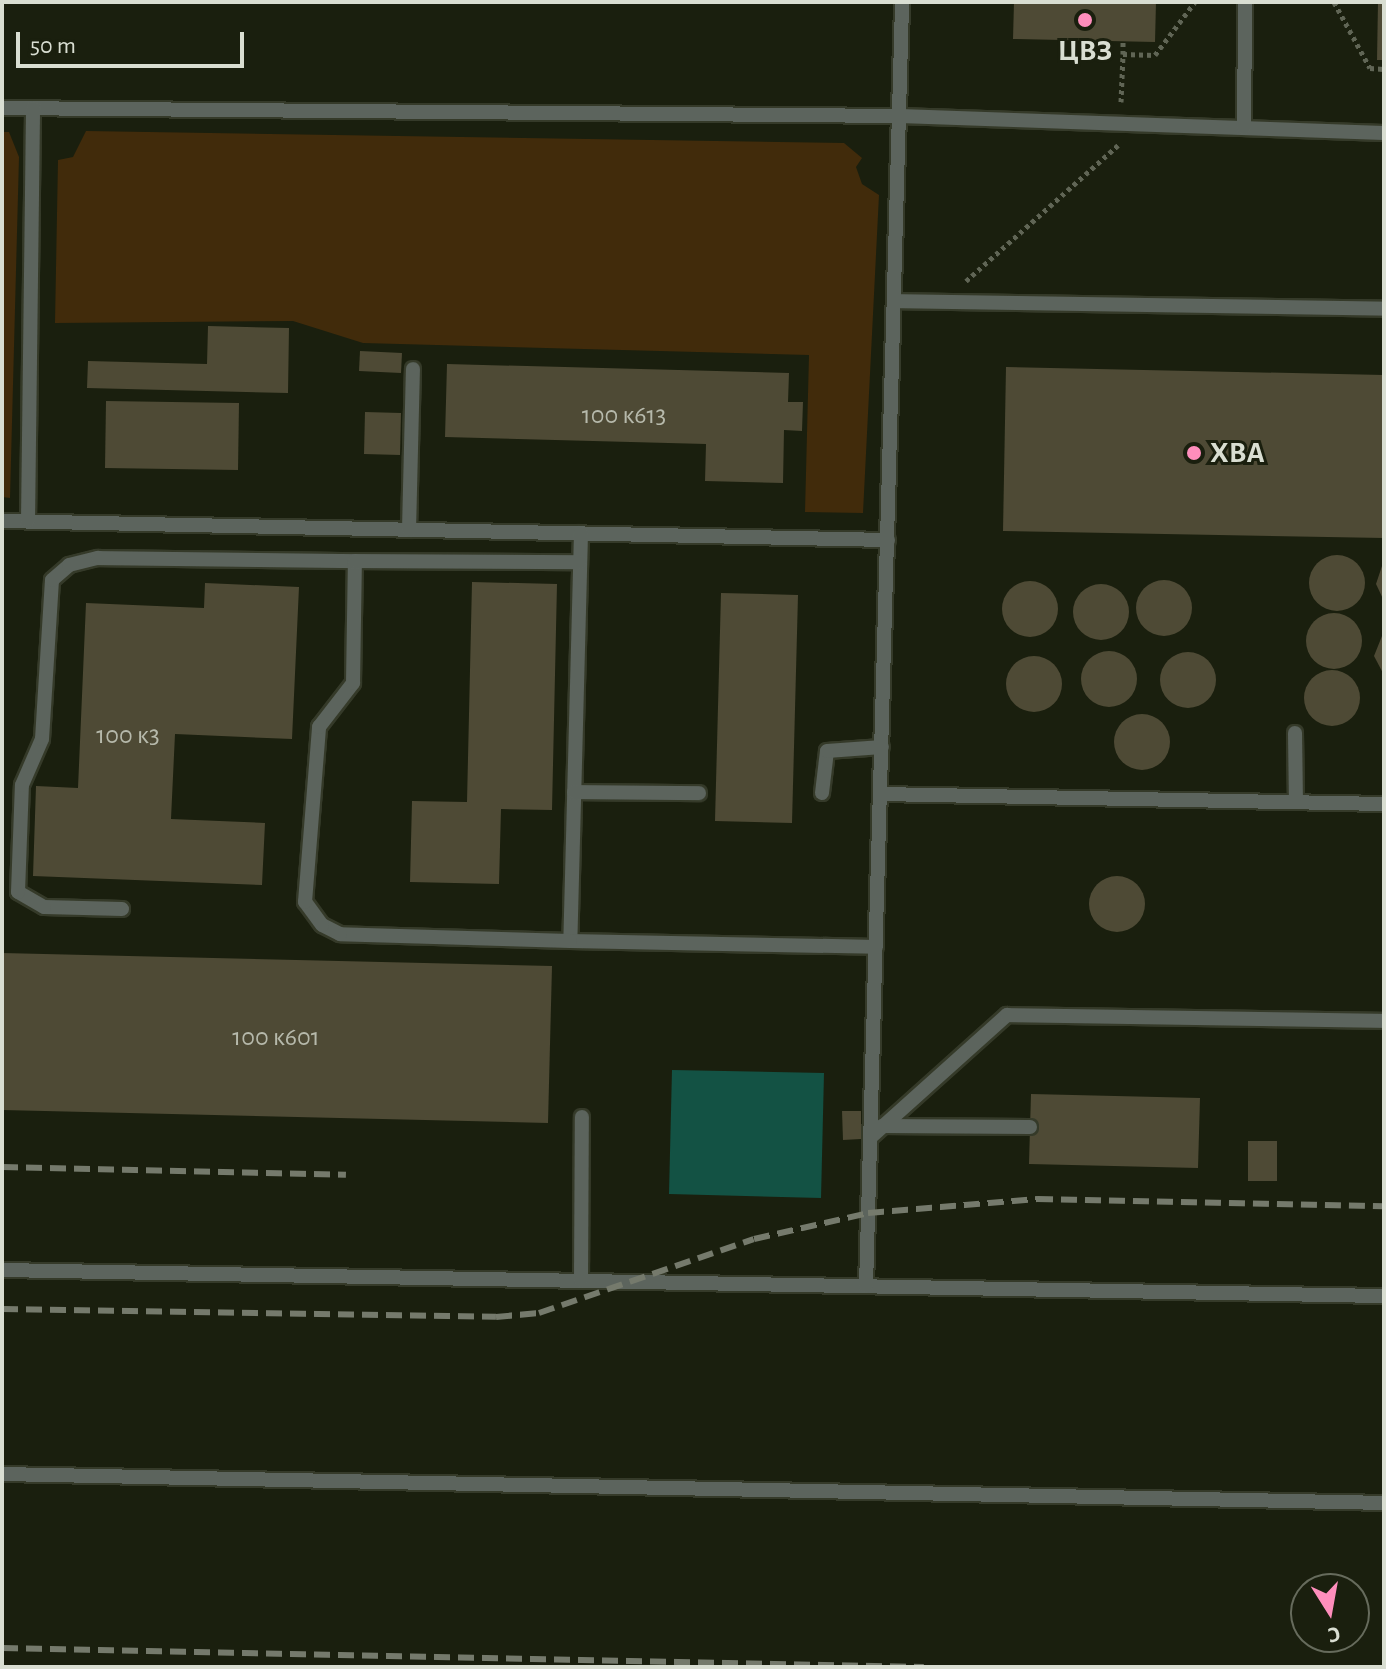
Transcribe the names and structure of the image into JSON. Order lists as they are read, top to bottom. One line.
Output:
{"places":["ЦВЗ","ХВА"],"house_numbers":["100 к613","100 к3","100 к601"],"scale_bar":"50 m","north":"bottom"}
